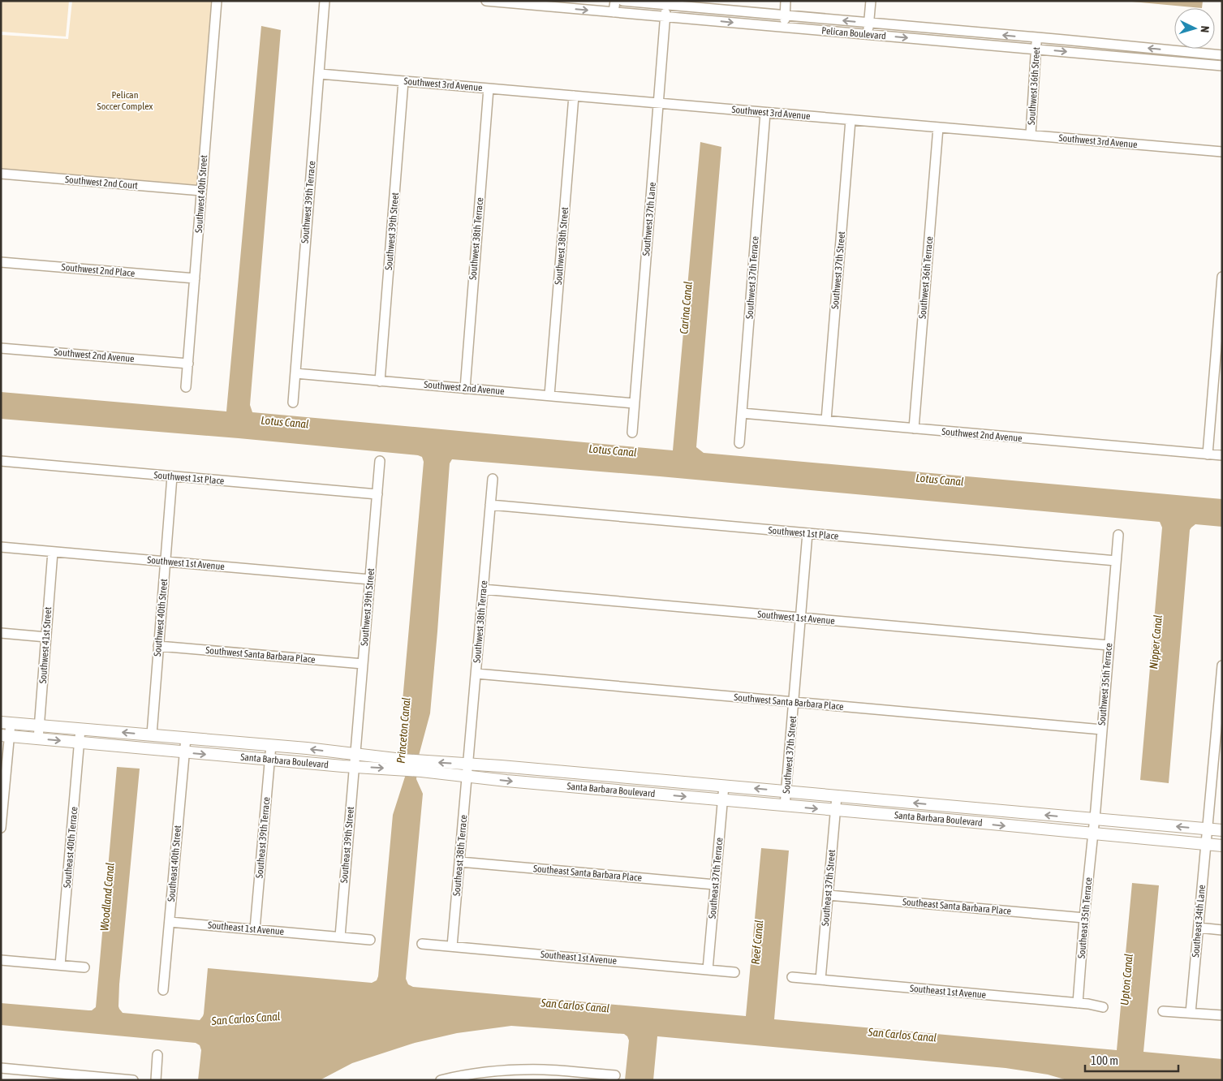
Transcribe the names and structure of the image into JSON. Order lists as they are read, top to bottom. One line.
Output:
{"streets":{"main road":["Santa Barbara Boulevard"],"street":["Pelican Boulevard","Southwest 3rd Avenue","Southwest 36th Street","Southwest 2nd Court","Southwest 40th Street","Southwest 39th Terrace","Southwest 37th Lane","Southwest 39th Street","Southwest 38th Terrace","Southwest 38th Street","Southwest 2nd Place","Southwest 37th Street","Southwest 37th Terrace","Southwest 36th Terrace","Southwest 2nd Avenue","Southwest 1st Place","Southwest 1st Avenue","Southwest 41st Street","Southwest Santa Barbara Place","Southwest 35th Terrace","Southeast 39th Terrace","Southeast 39th Street","Southeast 40th Terrace","Southeast 38th Terrace","Southeast 40th Street","Southeast Santa Barbara Place","Southeast 37th Terrace","Southeast 37th Street","Southeast 35th Terrace","Southeast 34th Lane","Southeast 1st Avenue"]},"crossings":[["Pelican Boulevard","Southwest 36th Street"],["Pelican Boulevard","Southwest 37th Lane"],["Southwest 3rd Avenue","Southwest 36th Street"],["Southwest 3rd Avenue","Southwest 39th Terrace"],["Southwest 3rd Avenue","Southwest 37th Lane"],["Southwest 3rd Avenue","Southwest 39th Street"],["Southwest 3rd Avenue","Southwest 38th Terrace"],["Southwest 3rd Avenue","Southwest 38th Street"],["Southwest 3rd Avenue","Southwest 37th Street"],["Southwest 3rd Avenue","Southwest 37th Terrace"],["Southwest 3rd Avenue","Southwest 36th Terrace"],["Southwest 2nd Court","Southwest 40th Street"],["Southwest 40th Street","Southwest 2nd Place"],["Southwest 40th Street","Southwest 2nd Avenue"],["Southwest 40th Street","Southwest 1st Place"],["Southwest 40th Street","Southwest 1st Avenue"],["Southwest 40th Street","Southwest Santa Barbara Place"],["Southwest 40th Street","Santa Barbara Boulevard"],["Southwest 39th Terrace","Southwest 2nd Avenue"],["Southwest 37th Lane","Southwest 2nd Avenue"],["Southwest 39th Street","Southwest 2nd Avenue"],["Southwest 39th Street","Southwest 1st Place"],["Southwest 39th Street","Southwest 1st Avenue"],["Southwest 39th Street","Southwest Santa Barbara Place"],["Southwest 39th Street","Santa Barbara Boulevard"],["Southwest 39th Street","Southeast 39th Street"],["Southwest 38th Terrace","Southwest 2nd Avenue"],["Southwest 38th Terrace","Southwest 1st Place"],["Southwest 38th Terrace","Southwest 1st Avenue"],["Southwest 38th Terrace","Southwest Santa Barbara Place"],["Southwest 38th Terrace","Santa Barbara Boulevard"],["Southwest 38th Terrace","Southeast 38th Terrace"],["Southwest 38th Street","Southwest 2nd Avenue"],["Southwest 37th Street","Southwest 2nd Avenue"],["Southwest 37th Street","Southwest 1st Place"],["Southwest 37th Street","Southwest 1st Avenue"],["Southwest 37th Street","Southwest Santa Barbara Place"],["Southwest 37th Street","Santa Barbara Boulevard"],["Southwest 37th Terrace","Southwest 2nd Avenue"],["Southwest 36th Terrace","Southwest 2nd Avenue"],["Southwest 1st Place","Southwest 35th Terrace"],["Southwest 1st Avenue","Southwest 41st Street"],["Southwest 1st Avenue","Southwest 35th Terrace"],["Southwest 41st Street","Santa Barbara Boulevard"],["Southwest Santa Barbara Place","Southwest 35th Terrace"],["Southwest 35th Terrace","Santa Barbara Boulevard"],["Southwest 35th Terrace","Southeast 35th Terrace"],["Santa Barbara Boulevard","Southeast 39th Terrace"],["Santa Barbara Boulevard","Southeast 39th Street"],["Santa Barbara Boulevard","Southeast 40th Terrace"],["Santa Barbara Boulevard","Southeast 38th Terrace"],["Santa Barbara Boulevard","Southeast 40th Street"],["Santa Barbara Boulevard","Southeast 37th Terrace"],["Santa Barbara Boulevard","Southeast 37th Street"],["Santa Barbara Boulevard","Southeast 35th Terrace"],["Santa Barbara Boulevard","Southeast 34th Lane"],["Southeast 39th Terrace","Southeast 1st Avenue"],["Southeast 39th Street","Southeast 1st Avenue"],["Southeast 38th Terrace","Southeast Santa Barbara Place"],["Southeast 38th Terrace","Southeast 1st Avenue"],["Southeast 40th Street","Southeast 1st Avenue"],["Southeast Santa Barbara Place","Southeast 37th Terrace"],["Southeast Santa Barbara Place","Southeast 37th Street"],["Southeast Santa Barbara Place","Southeast 35th Terrace"],["Southeast 37th Terrace","Southeast 1st Avenue"],["Southeast 37th Street","Southeast 1st Avenue"],["Southeast 35th Terrace","Southeast 1st Avenue"]],"water":["Carina Canal","Lotus Canal","Nipper Canal","Princeton Canal","Woodland Canal","Reef Canal","Upton Canal","San Carlos Canal"],"parks":["Pelican Soccer Complex"],"scale_bar":"100 m","north":"right"}
